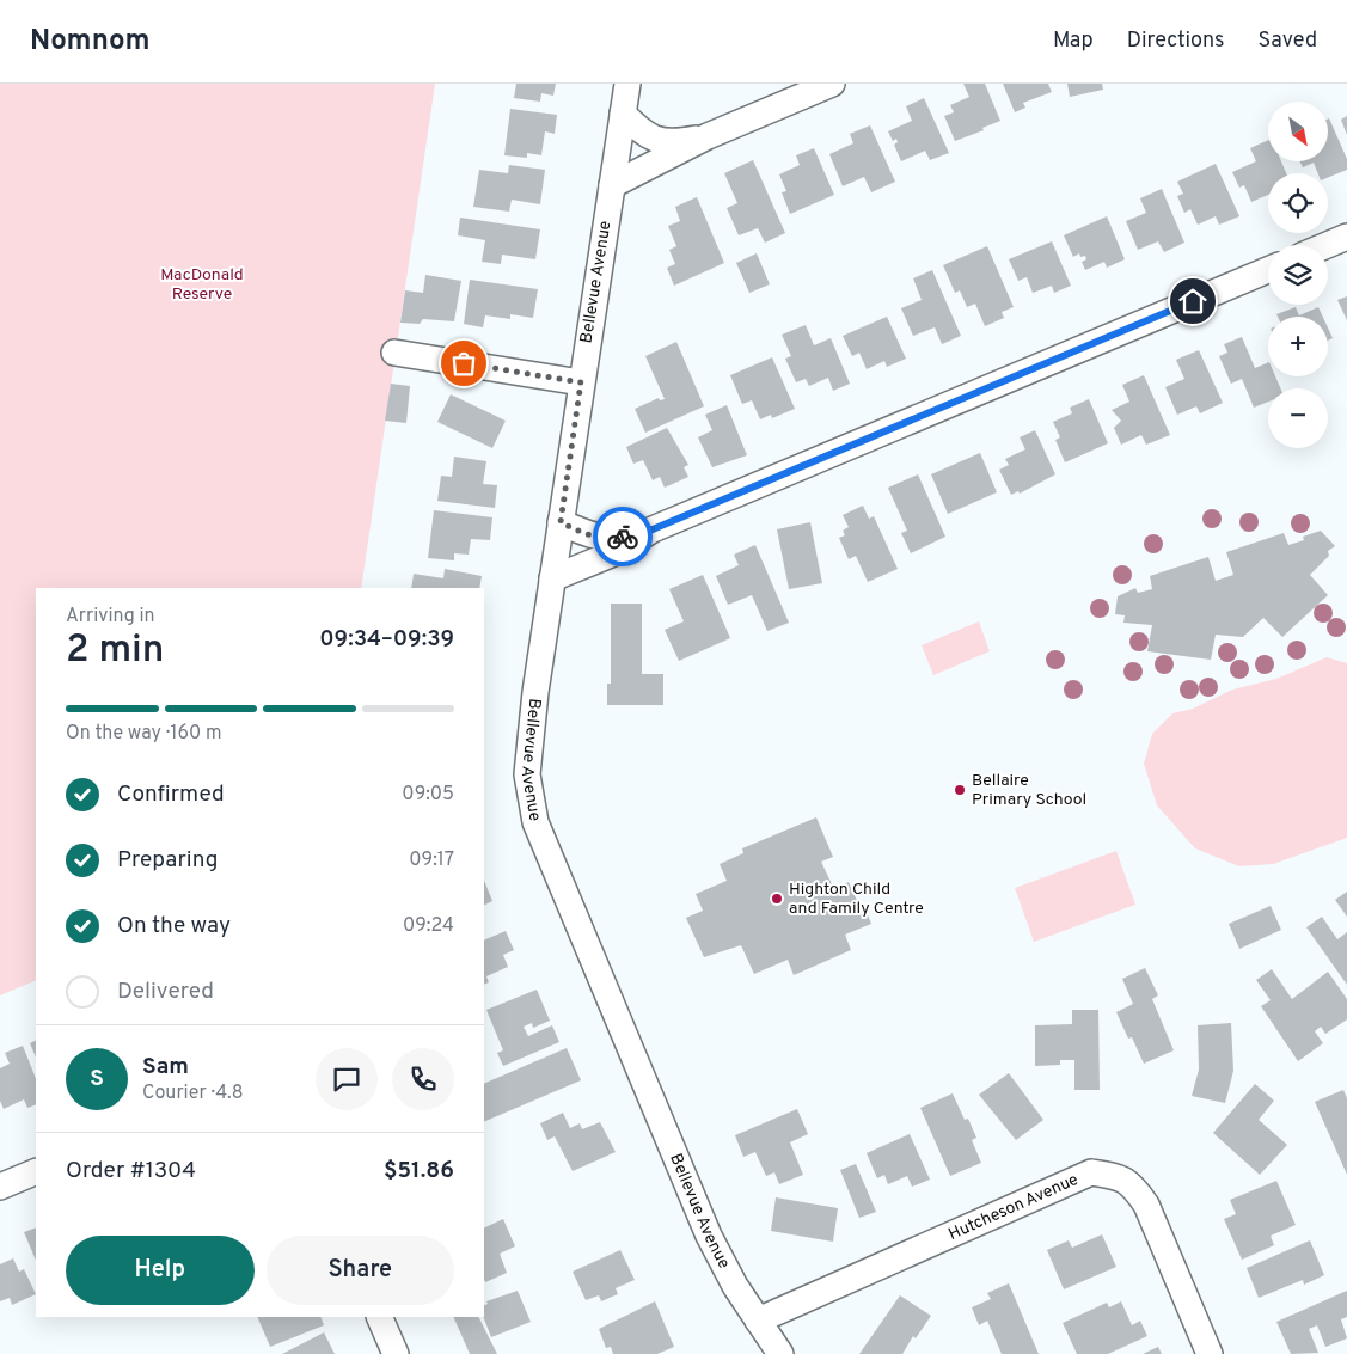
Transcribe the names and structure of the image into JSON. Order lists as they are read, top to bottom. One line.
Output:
{"streets":{"street":["Bellevue Avenue","Hutcheson Avenue"]},"crossings":[["Bellevue Avenue","Hutcheson Avenue"]],"parks":["MacDonald Reserve"],"places":["Bellaire Primary School","Highton Child and Family Centre"],"north":"bottom right","page":{"header":"Nomnom","nav":["Map","Directions","Saved"],"map_buttons":["+","−"],"heading":["2 min","Arriving in","09:34–09:39"],"panel":["Sam","Courier · 4.8","Order #1304","$51.86"],"bar":"On the way · 160 m","list":[["Confirmed","09:05"],["Preparing","09:17"],["On the way","09:24"],"Delivered"],"round":"S","buttons":["Help","Share"]}}
